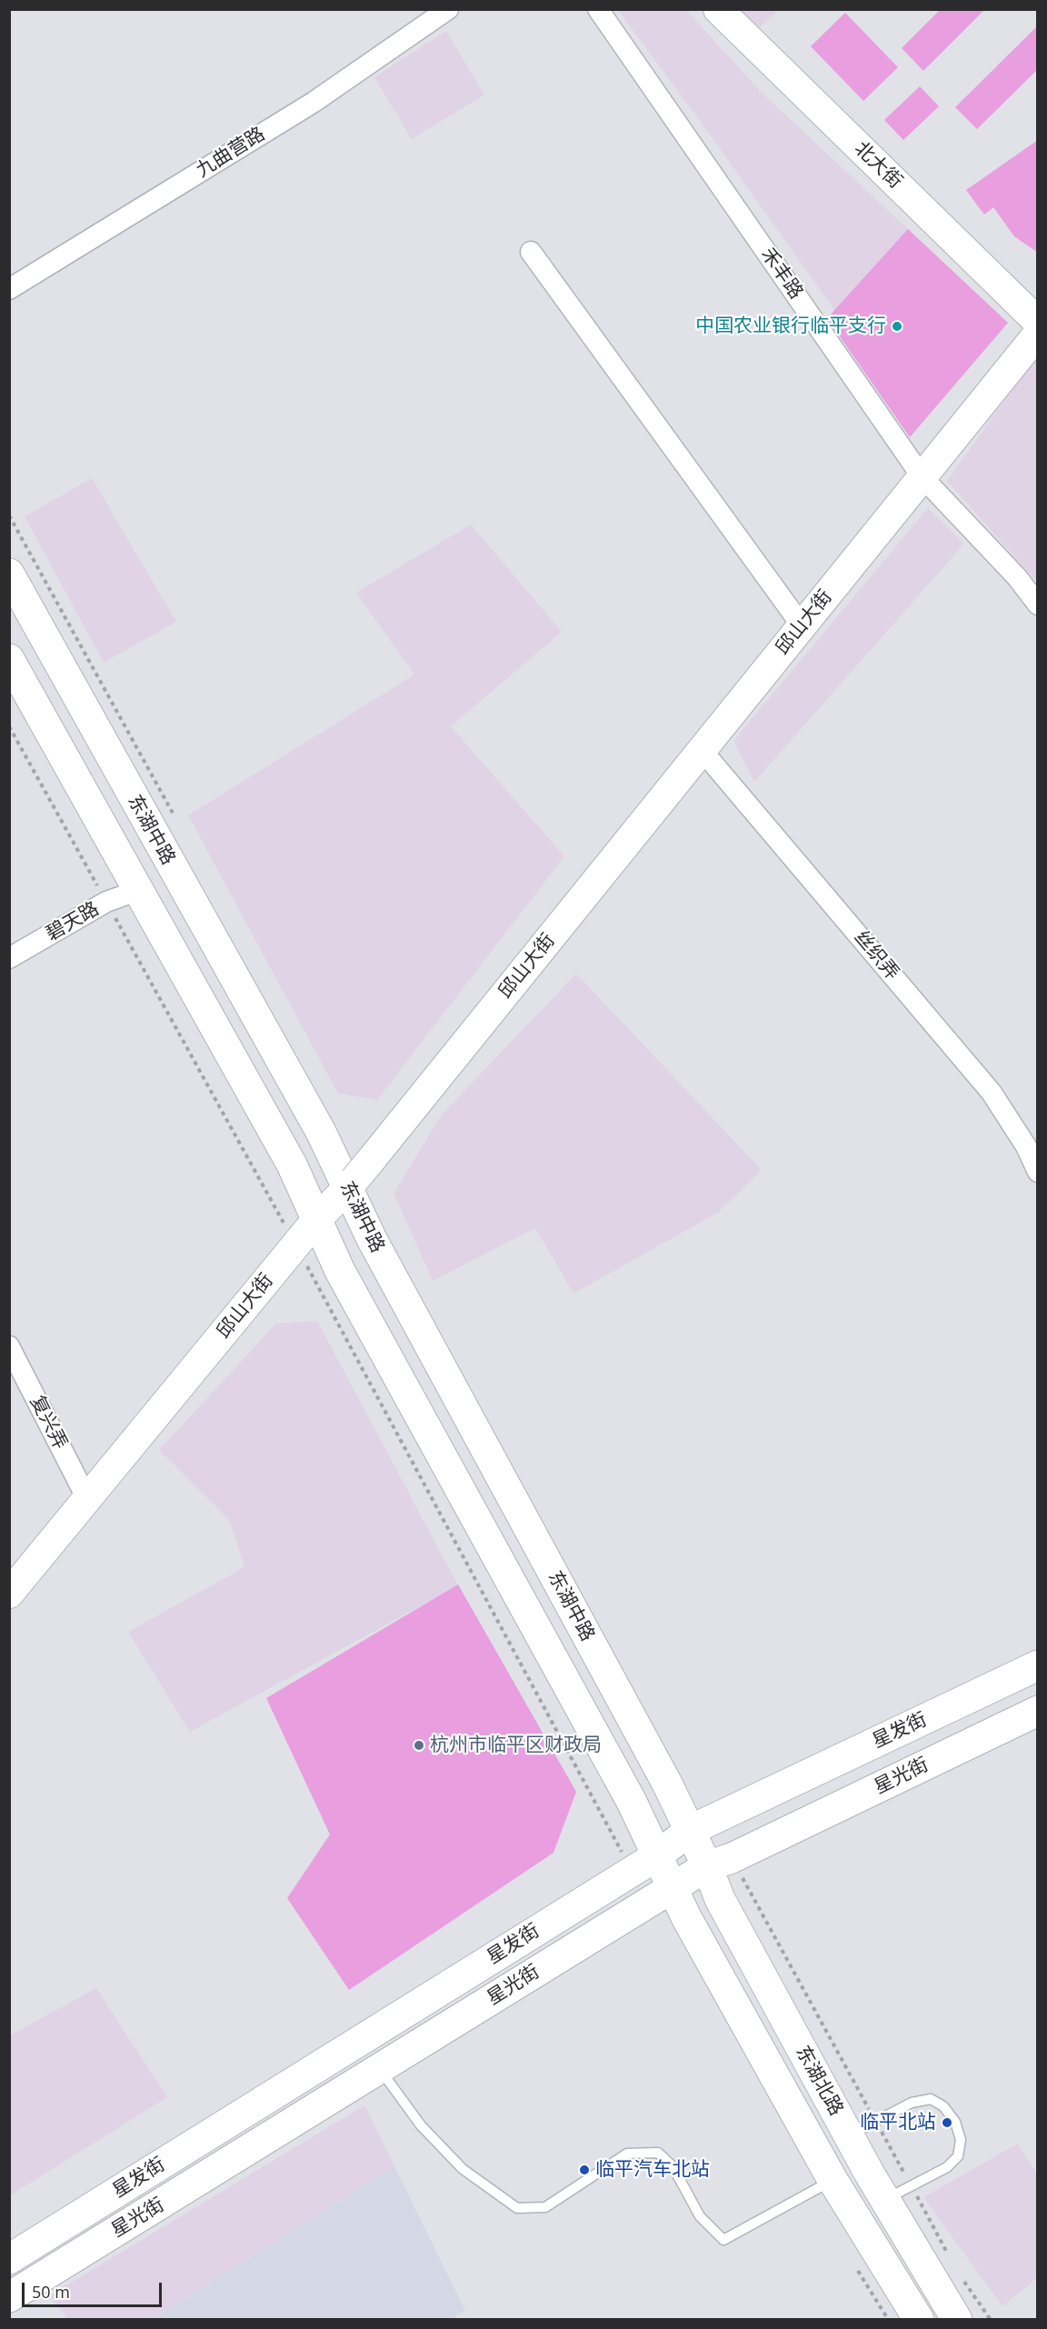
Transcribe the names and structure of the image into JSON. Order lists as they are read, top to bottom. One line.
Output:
{"streets":{"main road":["北大街","邱山大街","东湖中路","星发街","星光街","东湖北路"],"street":["九曲营路","禾丰路","碧天路","丝织弄","复兴弄"]},"crossings":[["禾丰路","邱山大街"],["邱山大街","东湖中路"],["邱山大街","丝织弄"],["邱山大街","复兴弄"],["东湖中路","碧天路"],["东湖中路","星发街"],["东湖中路","星光街"],["东湖中路","东湖北路"],["星光街","东湖北路"]],"places":["中国农业银行临平支行","杭州市临平区财政局","临平北站","临平汽车北站"],"scale_bar":"50 m"}
